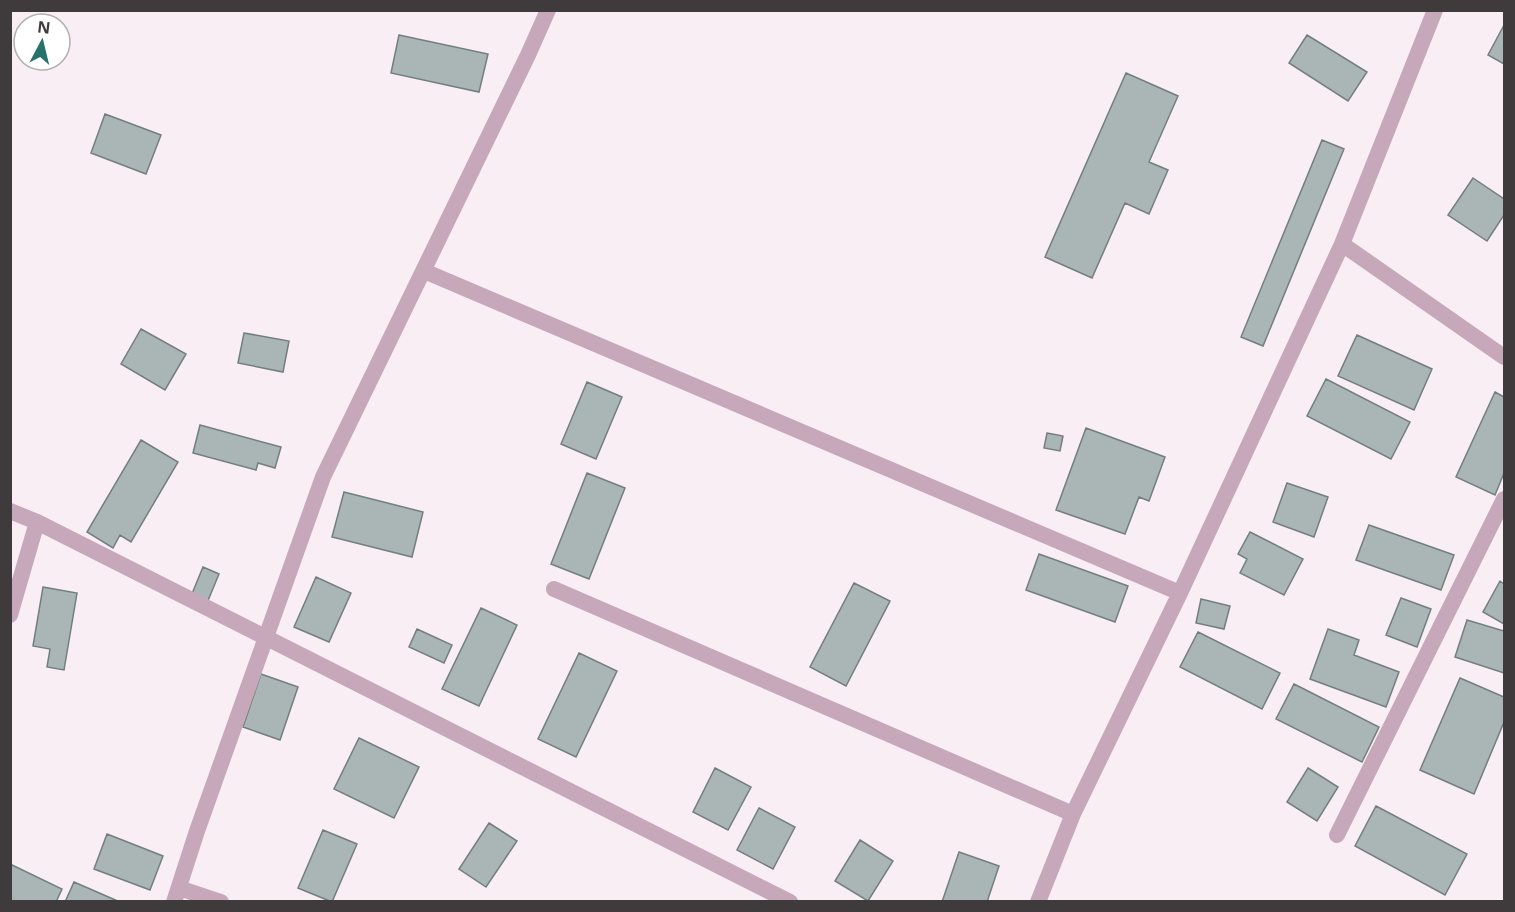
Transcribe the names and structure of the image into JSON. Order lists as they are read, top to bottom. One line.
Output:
{"north":"top"}
